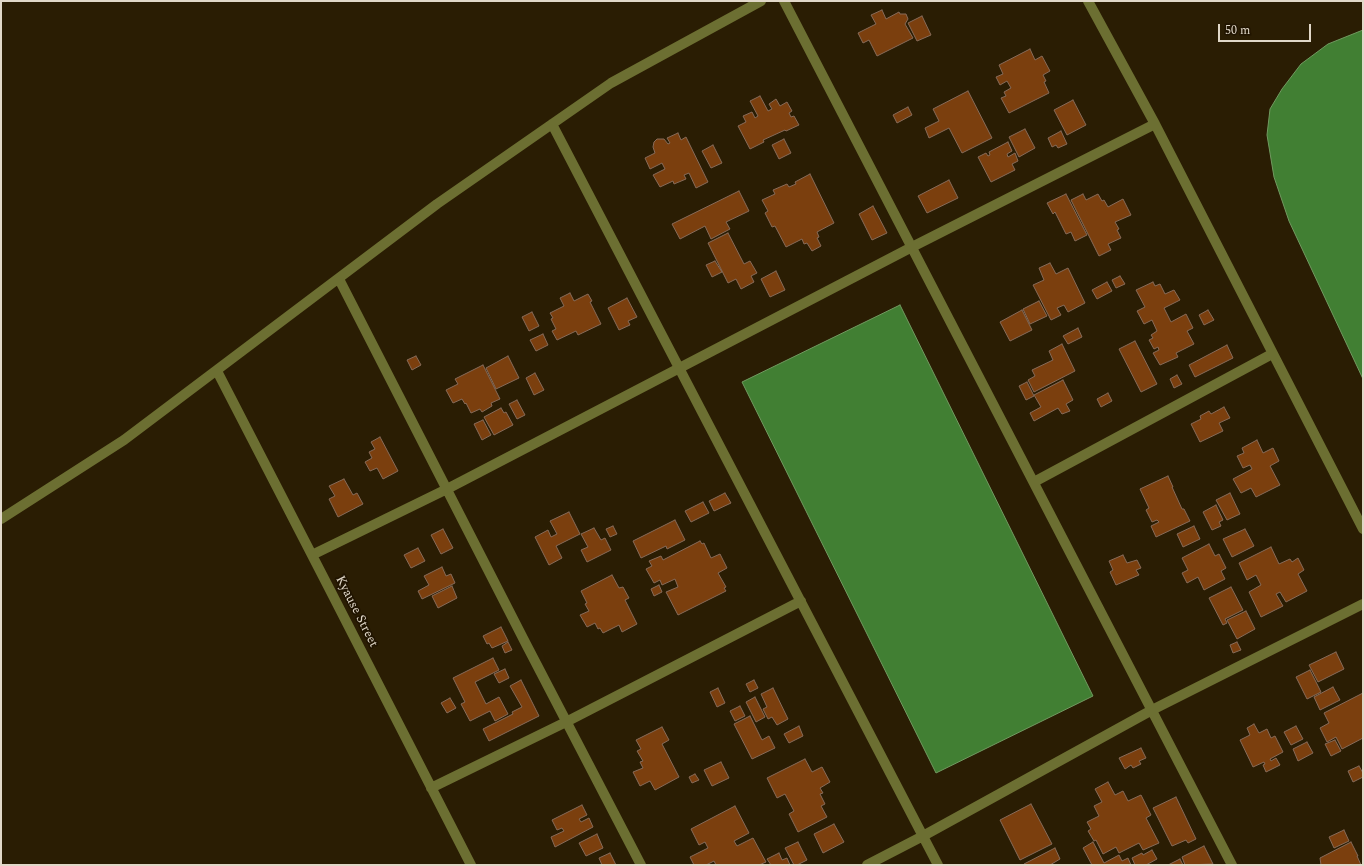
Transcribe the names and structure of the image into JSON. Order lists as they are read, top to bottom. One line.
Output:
{"streets":{"street":["Kyause Street"]},"scale_bar":"50 m"}
